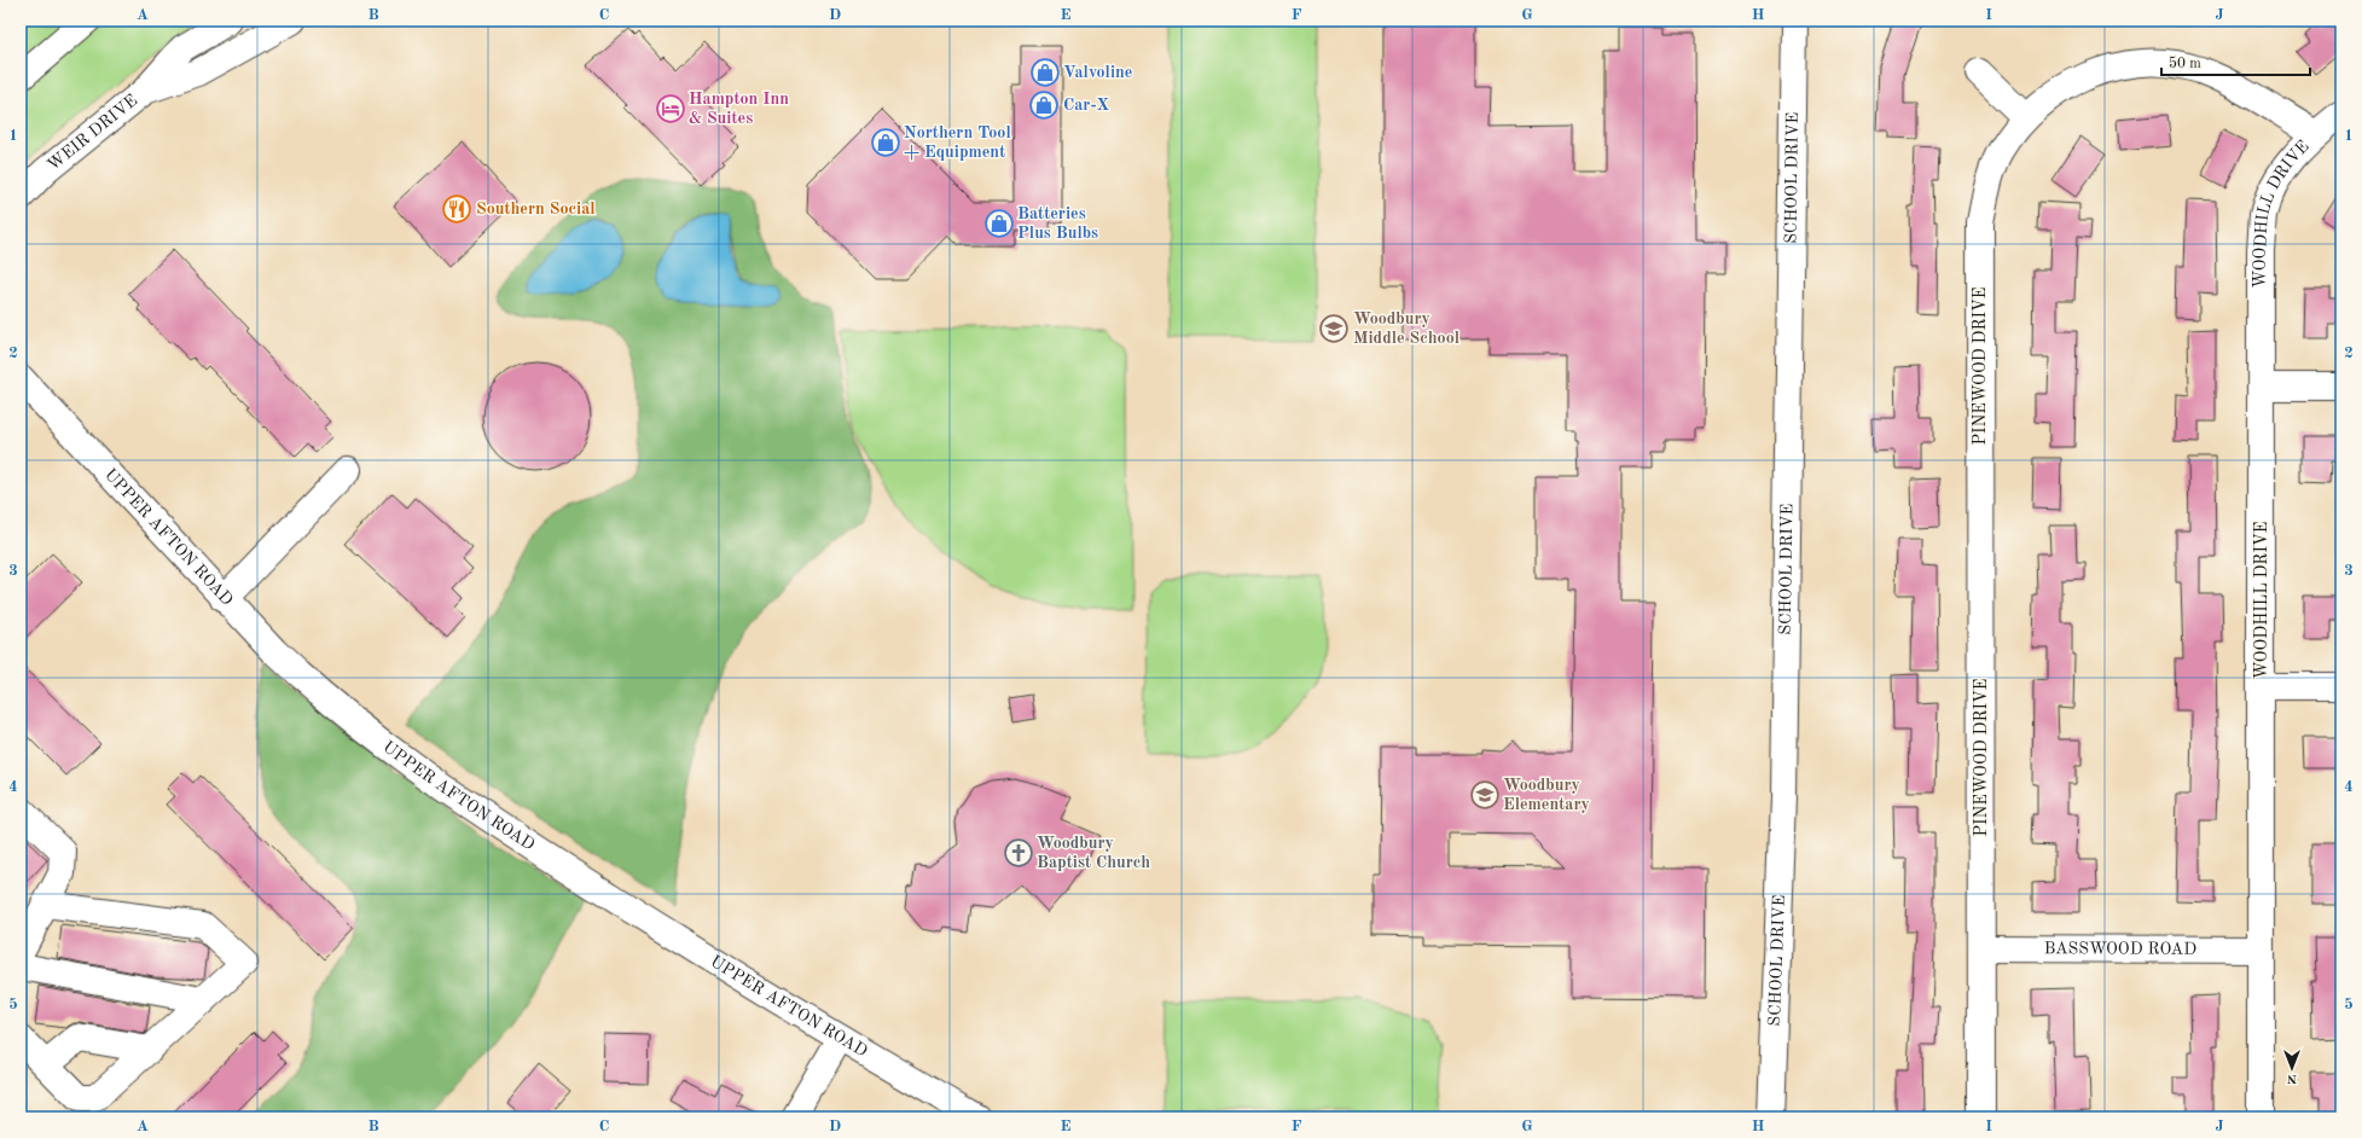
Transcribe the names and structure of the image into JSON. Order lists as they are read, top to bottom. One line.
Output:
{"streets":{"main road":["WEIR DRIVE","SCHOOL DRIVE","WOODHILL DRIVE","PINEWOOD DRIVE","UPPER AFTON ROAD","BASSWOOD ROAD"]},"crossings":[["WOODHILL DRIVE","PINEWOOD DRIVE"],["WOODHILL DRIVE","BASSWOOD ROAD"],["PINEWOOD DRIVE","BASSWOOD ROAD"]],"places":{"shop":["Valvoline","Car-X","Northern Tool + Equipment","Batteries Plus Bulbs"],"hotel":["Hampton Inn & Suites"],"restaurant":["Southern Social"],"school or university":["Woodbury Middle School","Woodbury Elementary"],"church":["Woodbury Baptist Church"]},"scale_bar":"50 m","north":"bottom","grid":{"columns":["A","B","C","D","E","F","G","H","I","J"],"rows":["1","2","3","4","5"]}}
